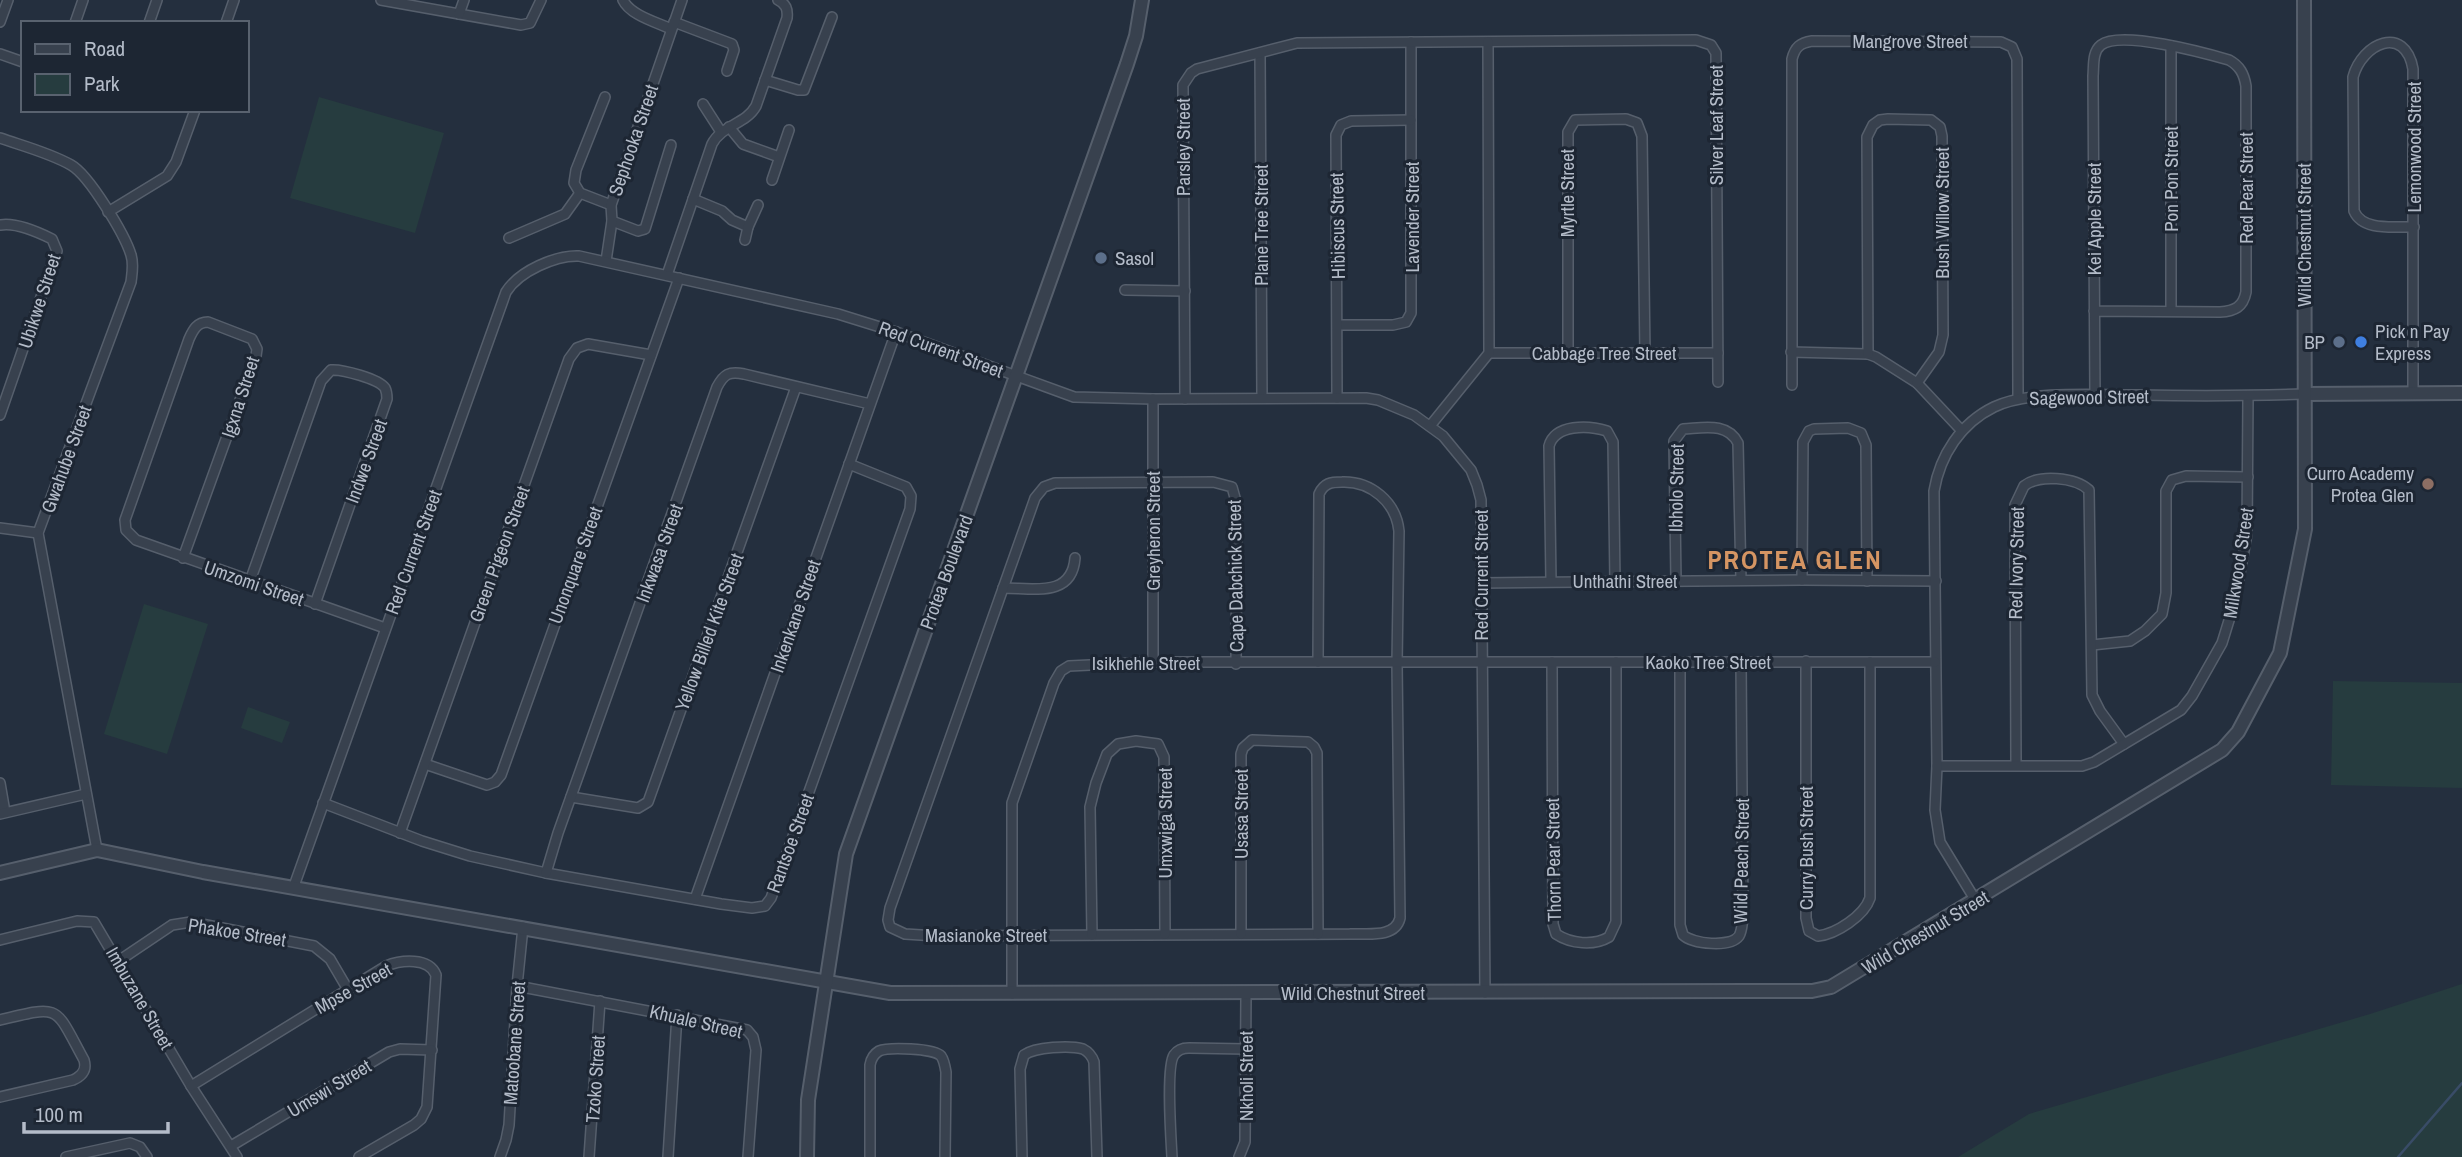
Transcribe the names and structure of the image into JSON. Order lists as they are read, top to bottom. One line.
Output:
{"streets":{"street":["Mangrove Street","Silver Leaf Street","Sephooka Street","Parsley Street","Lemonwood Street","Pon Pon Street","Red Pear Street","Myrtle Street","Bush Willow Street","Lavender Street","Kei Apple Street","Plane Tree Street","Hibiscus Street","Wild Chestnut Street","Ubikwe Street","Red Current Street","Cabbage Tree Street","Igxna Street","Sagewood Street","Gwahube Street","Indwe Street","Ibholo Street","Greyheron Street","Inkwasa Street","Green Pigeon Street","Red Ivory Street","Milkwood Street","Unonquare Street","Protea Boulevard","Cape Dabchick Street","Unthathi Street","Umzomi Street","Inkenkane Street","Yellow Billed Kite Street","Kaoko Tree Street","Isikhehle Street","Usasa Street","Umxwiga Street","Rantsoe Street","Curry Bush Street","Thorn Pear Street","Wild Peach Street","Phakoe Street","Masianoke Street","Mpse Street","Imbuzane Street","Khuale Street","Matoobane Street","Nkholi Street","Tzoko Street","Umswi Street"]},"crossings":[["Mangrove Street","Sagewood Street"],["Silver Leaf Street","Parsley Street"],["Silver Leaf Street","Cabbage Tree Street"],["Sephooka Street","Red Current Street"],["Parsley Street","Lavender Street"],["Parsley Street","Plane Tree Street"],["Parsley Street","Red Current Street"],["Lemonwood Street","Sagewood Street"],["Pon Pon Street","Red Pear Street"],["Red Pear Street","Kei Apple Street"],["Myrtle Street","Cabbage Tree Street"],["Lavender Street","Hibiscus Street"],["Kei Apple Street","Sagewood Street"],["Plane Tree Street","Red Current Street"],["Hibiscus Street","Red Current Street"],["Wild Chestnut Street","Red Current Street"],["Wild Chestnut Street","Sagewood Street"],["Wild Chestnut Street","Gwahube Street"],["Wild Chestnut Street","Protea Boulevard"],["Wild Chestnut Street","Isikhehle Street"],["Wild Chestnut Street","Matoobane Street"],["Wild Chestnut Street","Nkholi Street"],["Red Current Street","Greyheron Street"],["Red Current Street","Unonquare Street"],["Red Current Street","Protea Boulevard"],["Red Current Street","Unthathi Street"],["Red Current Street","Umzomi Street"],["Red Current Street","Inkenkane Street"],["Red Current Street","Kaoko Tree Street"],["Red Current Street","Isikhehle Street"],["Red Current Street","Rantsoe Street"],["Igxna Street","Umzomi Street"],["Sagewood Street","Milkwood Street"],["Sagewood Street","Unthathi Street"],["Sagewood Street","Kaoko Tree Street"],["Indwe Street","Umzomi Street"],["Ibholo Street","Unthathi Street"],["Greyheron Street","Cape Dabchick Street"],["Greyheron Street","Isikhehle Street"],["Greyheron Street","Masianoke Street"],["Inkwasa Street","Inkenkane Street"],["Inkwasa Street","Yellow Billed Kite Street"],["Inkwasa Street","Rantsoe Street"],["Green Pigeon Street","Unonquare Street"],["Green Pigeon Street","Rantsoe Street"],["Red Ivory Street","Milkwood Street"],["Cape Dabchick Street","Isikhehle Street"],["Cape Dabchick Street","Masianoke Street"],["Inkenkane Street","Rantsoe Street"],["Kaoko Tree Street","Isikhehle Street"],["Kaoko Tree Street","Curry Bush Street"],["Kaoko Tree Street","Thorn Pear Street"],["Kaoko Tree Street","Wild Peach Street"],["Isikhehle Street","Masianoke Street"],["Usasa Street","Masianoke Street"],["Umxwiga Street","Masianoke Street"],["Phakoe Street","Mpse Street"],["Phakoe Street","Imbuzane Street"],["Mpse Street","Imbuzane Street"],["Mpse Street","Umswi Street"],["Imbuzane Street","Umswi Street"],["Khuale Street","Matoobane Street"],["Khuale Street","Tzoko Street"]],"districts":["PROTEA GLEN"],"places":["Sasol","BP","Pick n Pay Express","Curro Academy Protea Glen"],"legend":["Road","Park"],"scale_bar":"100 m"}
